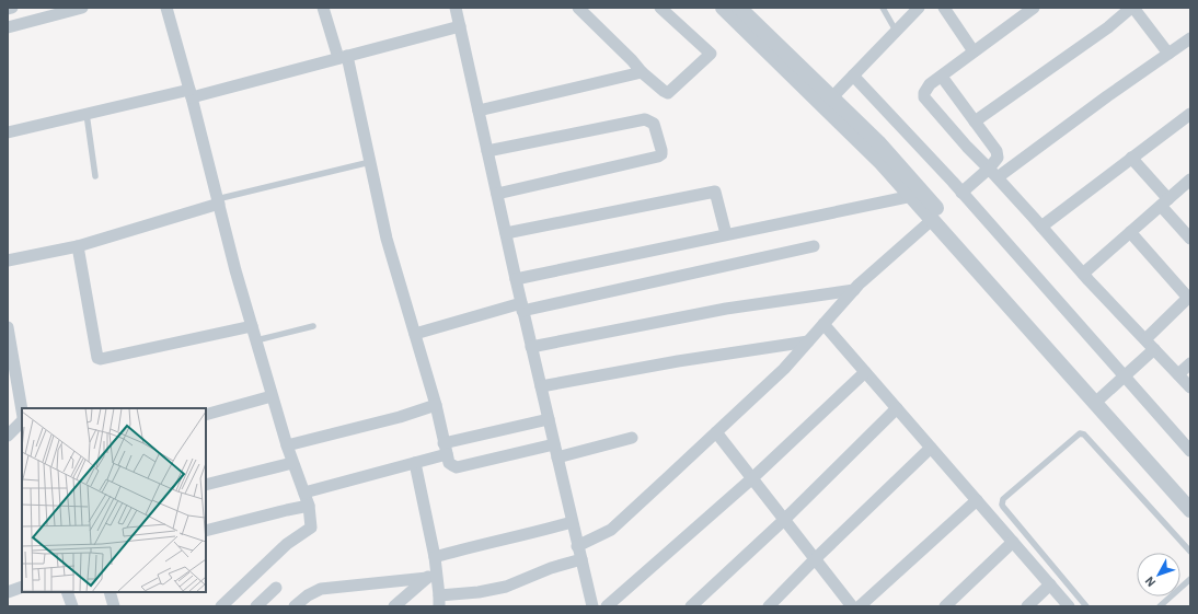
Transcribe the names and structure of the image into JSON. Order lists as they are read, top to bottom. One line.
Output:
{"north":"bottom left"}
